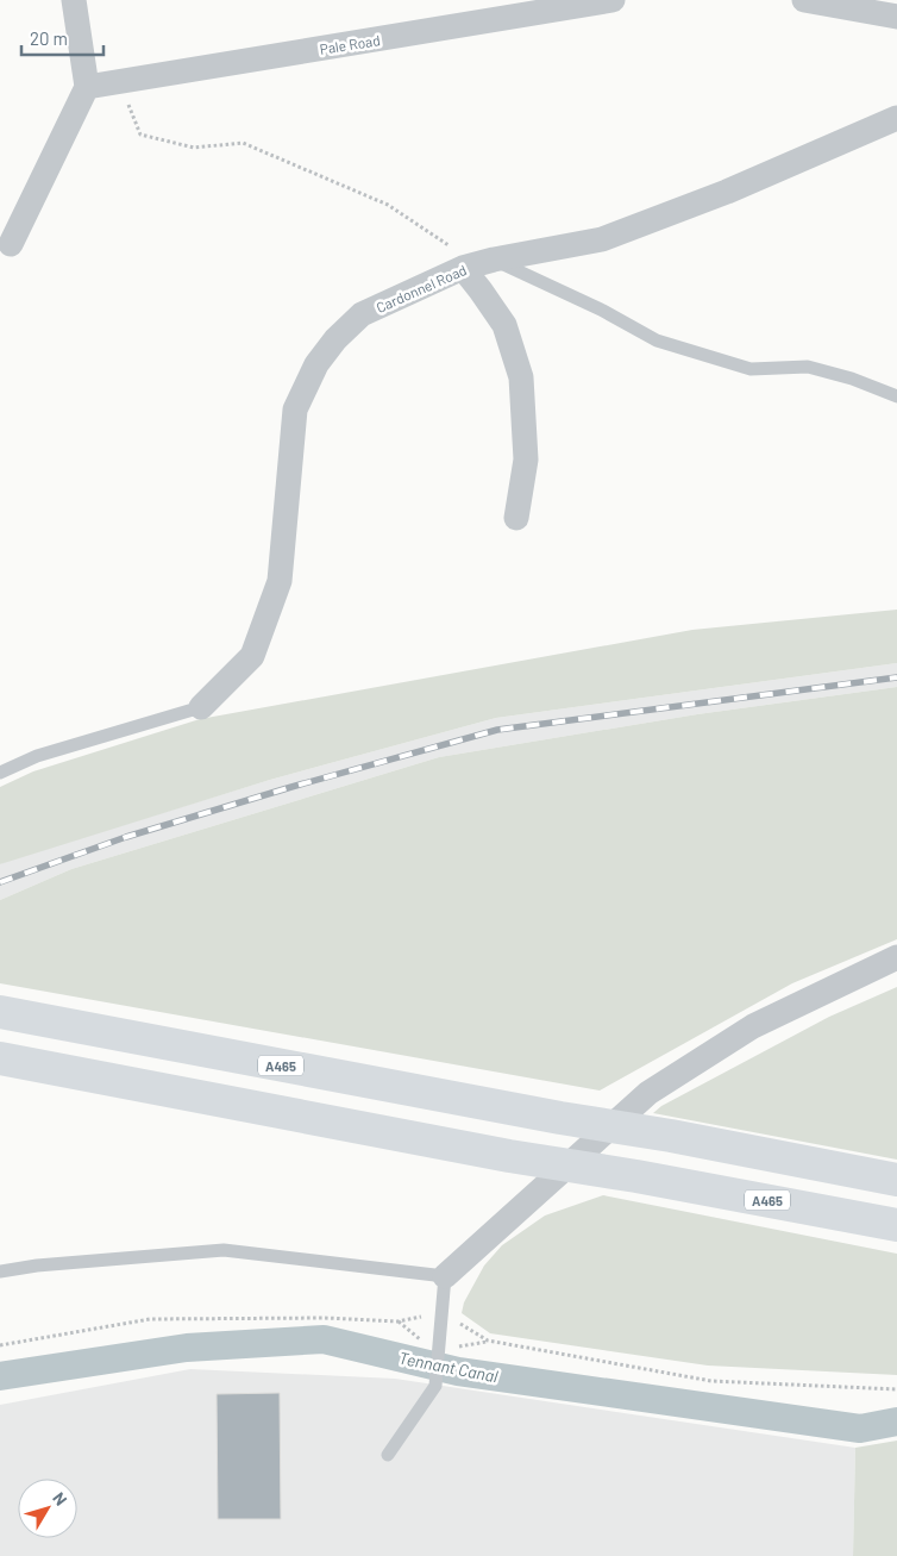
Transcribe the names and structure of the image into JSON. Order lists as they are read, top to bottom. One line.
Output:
{"streets":{"highway":["A465"],"street":["Pale Road","Cardonnel Road"]},"water":["Tennant Canal"],"scale_bar":"20 m","north":"top right"}
